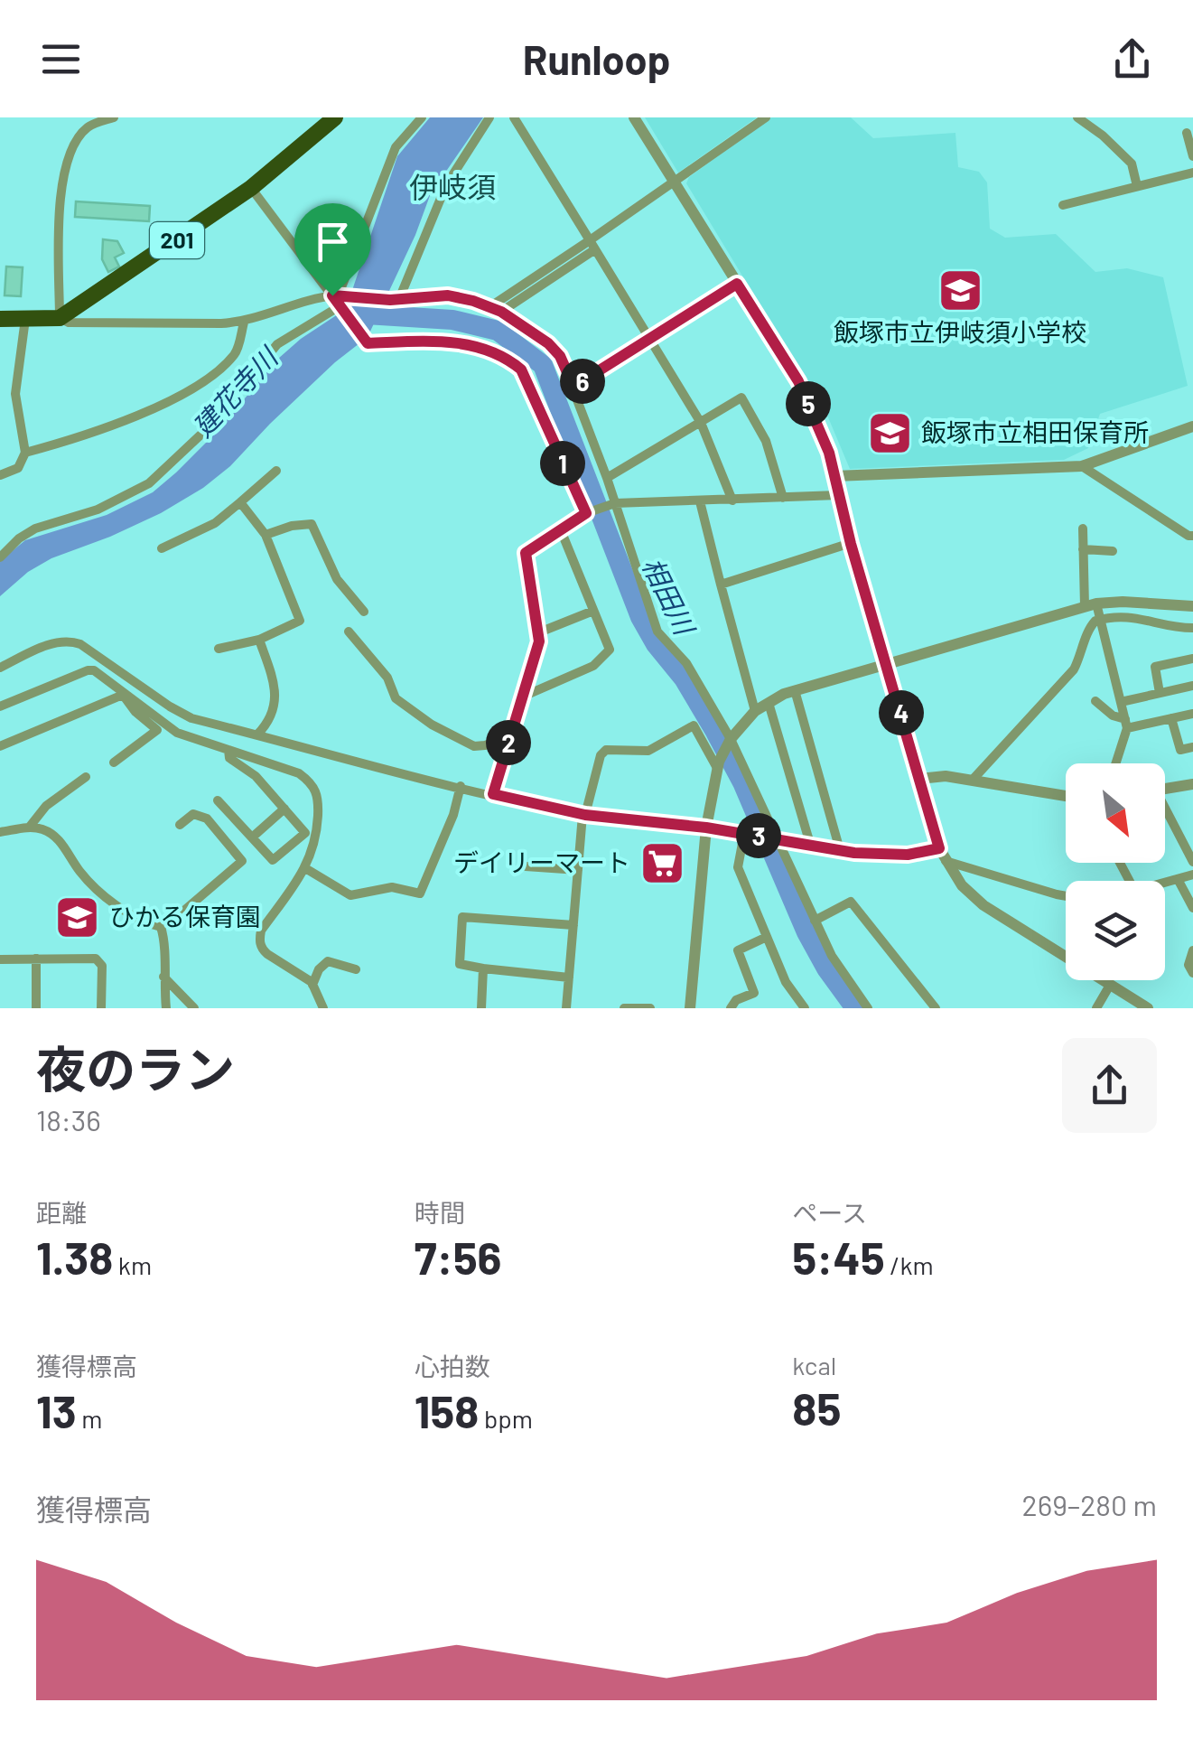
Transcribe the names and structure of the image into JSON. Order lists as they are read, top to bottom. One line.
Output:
{"streets":{"highway":["201"]},"districts":["伊岐須"],"water":["建花寺川","相田川"],"places":{"school or university":["飯塚市立伊岐須小学校","飯塚市立相田保育所","ひかる保育園"],"supermarket":["デイリーマート"]},"north":"bottom right","page":{"header":"Runloop","pins":["6","5","1","4","2","3"],"heading":["夜のラン","18:36"],"stats":[["距離","1.38 km"],["時間","7:56"],["ペース","5:45 /km"],["獲得標高","13 m"],["心拍数","158 bpm"],["kcal","85"]],"chart":["獲得標高","269–280 m"]}}
